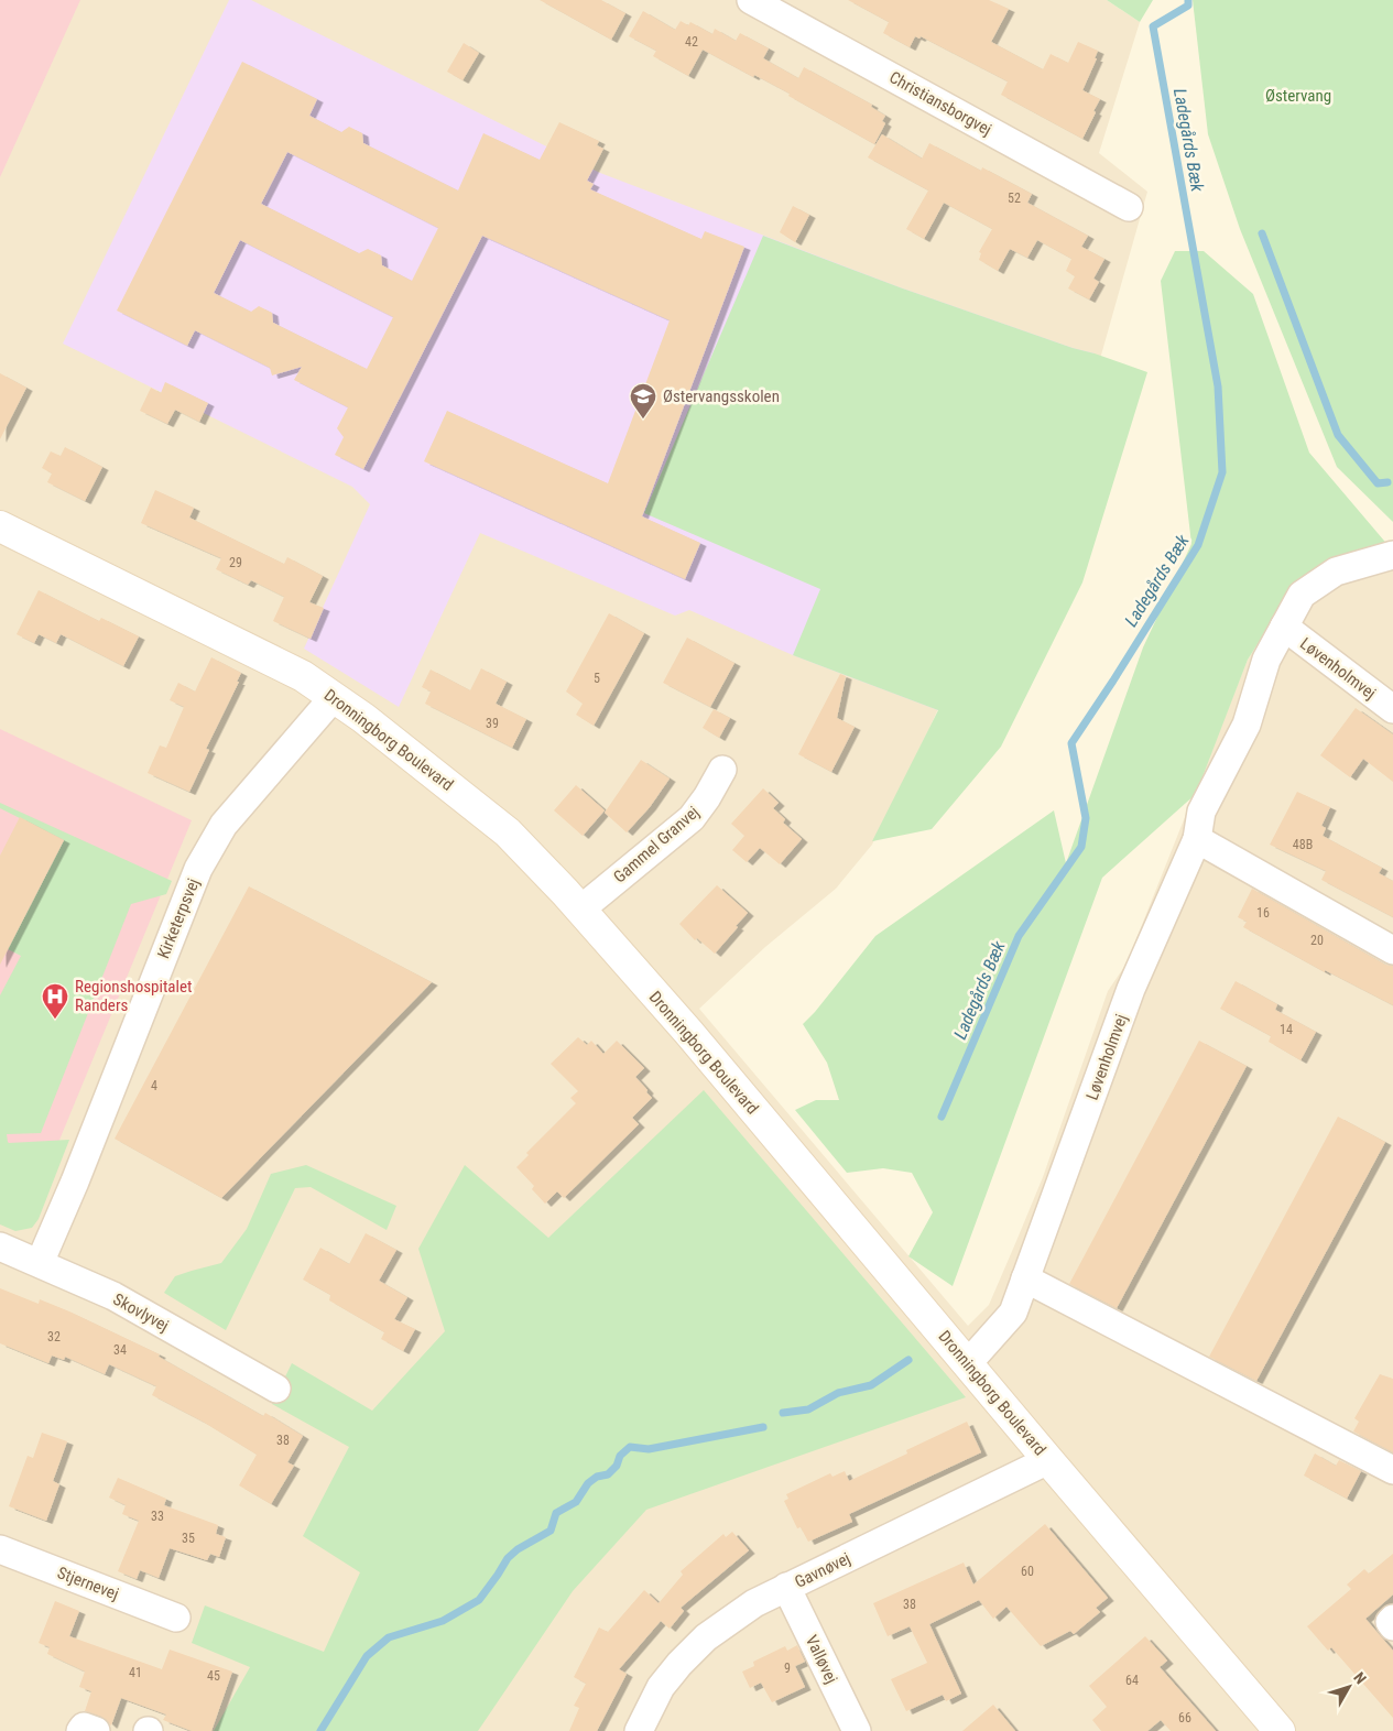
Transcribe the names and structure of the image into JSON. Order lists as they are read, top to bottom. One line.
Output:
{"streets":{"street":["Christiansborgvej","Løvenholmvej","Dronningborg Boulevard","Gammel Granvej","Kirketerpsvej","Skovlyvej","Gavnøvej","Stjernevej","Valløvej"]},"crossings":[["Løvenholmvej","Dronningborg Boulevard"],["Dronningborg Boulevard","Gammel Granvej"],["Dronningborg Boulevard","Kirketerpsvej"],["Dronningborg Boulevard","Gavnøvej"],["Kirketerpsvej","Skovlyvej"],["Gavnøvej","Valløvej"]],"water":["Ladegårds Bæk"],"parks":["Østervang"],"places":{"school or university":["Østervangsskolen"],"hospital":["Regionshospitalet Randers"]},"house_numbers":["42","52","29","5","39","48B","16","20","14","4","32","34","38","33","35","60","38","9","41","45","64","66"],"north":"top right"}
